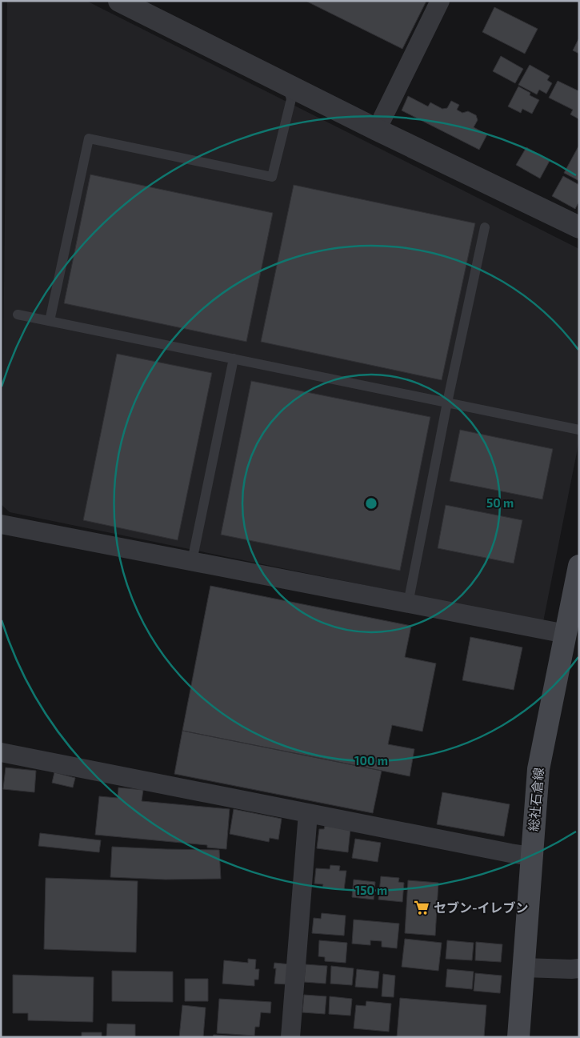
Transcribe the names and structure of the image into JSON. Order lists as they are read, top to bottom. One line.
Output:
{"streets":{"main road":["総社石倉線"]},"places":{"supermarket":["セブン-イレブン"]},"rings":["50 m","100 m","150 m"]}
